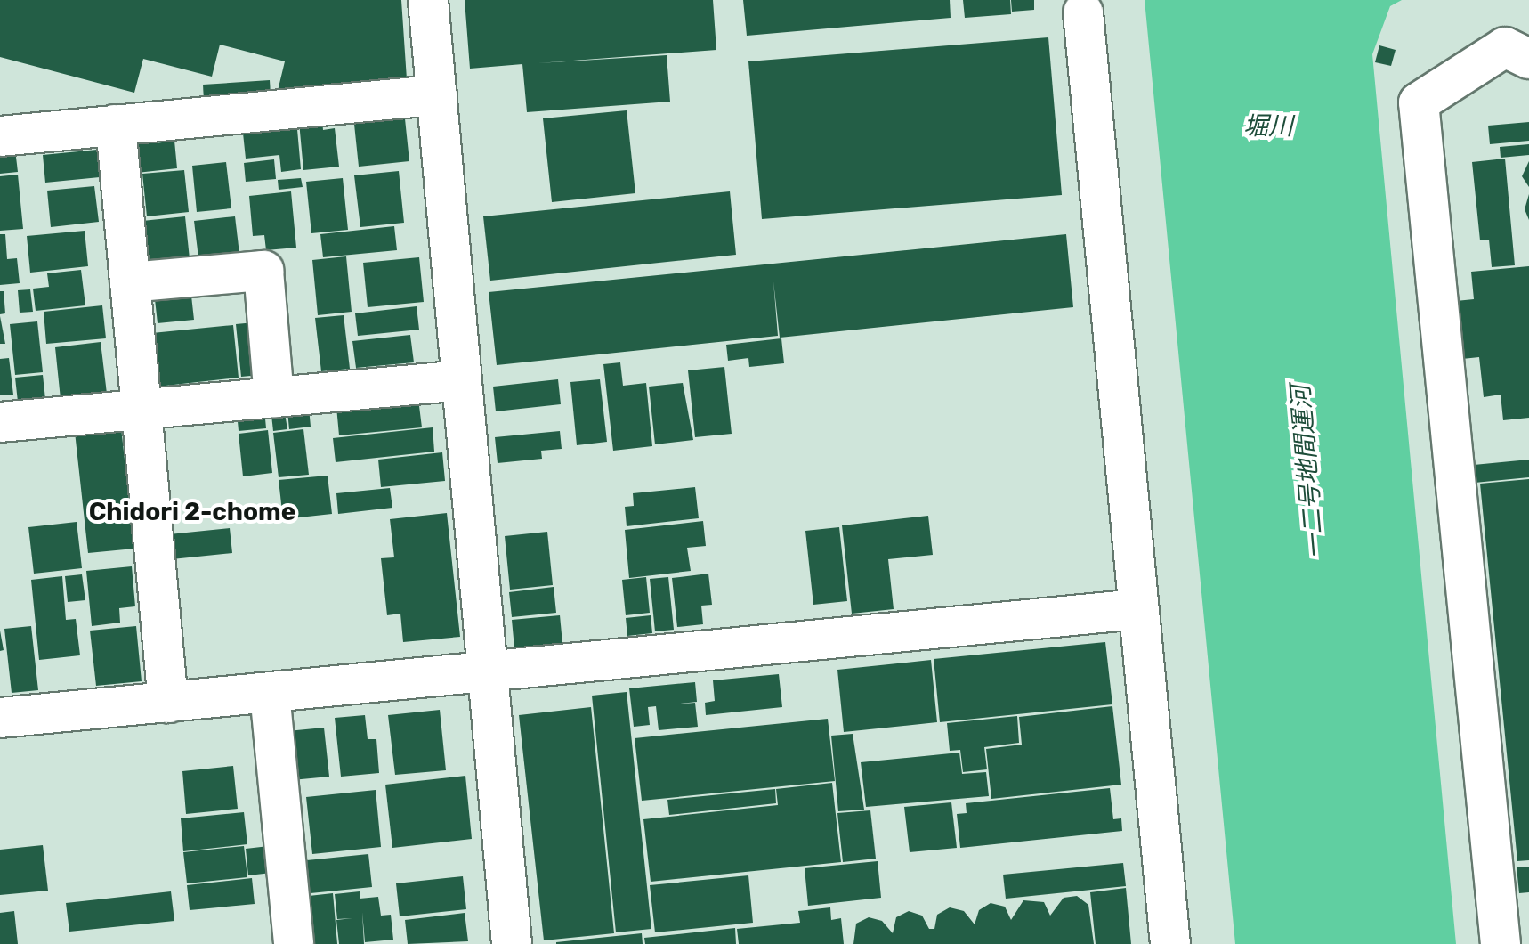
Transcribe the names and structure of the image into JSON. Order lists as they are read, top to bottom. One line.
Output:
{"districts":["Chidori 2-chome"],"water":["堀川","一二号地間運河"]}
